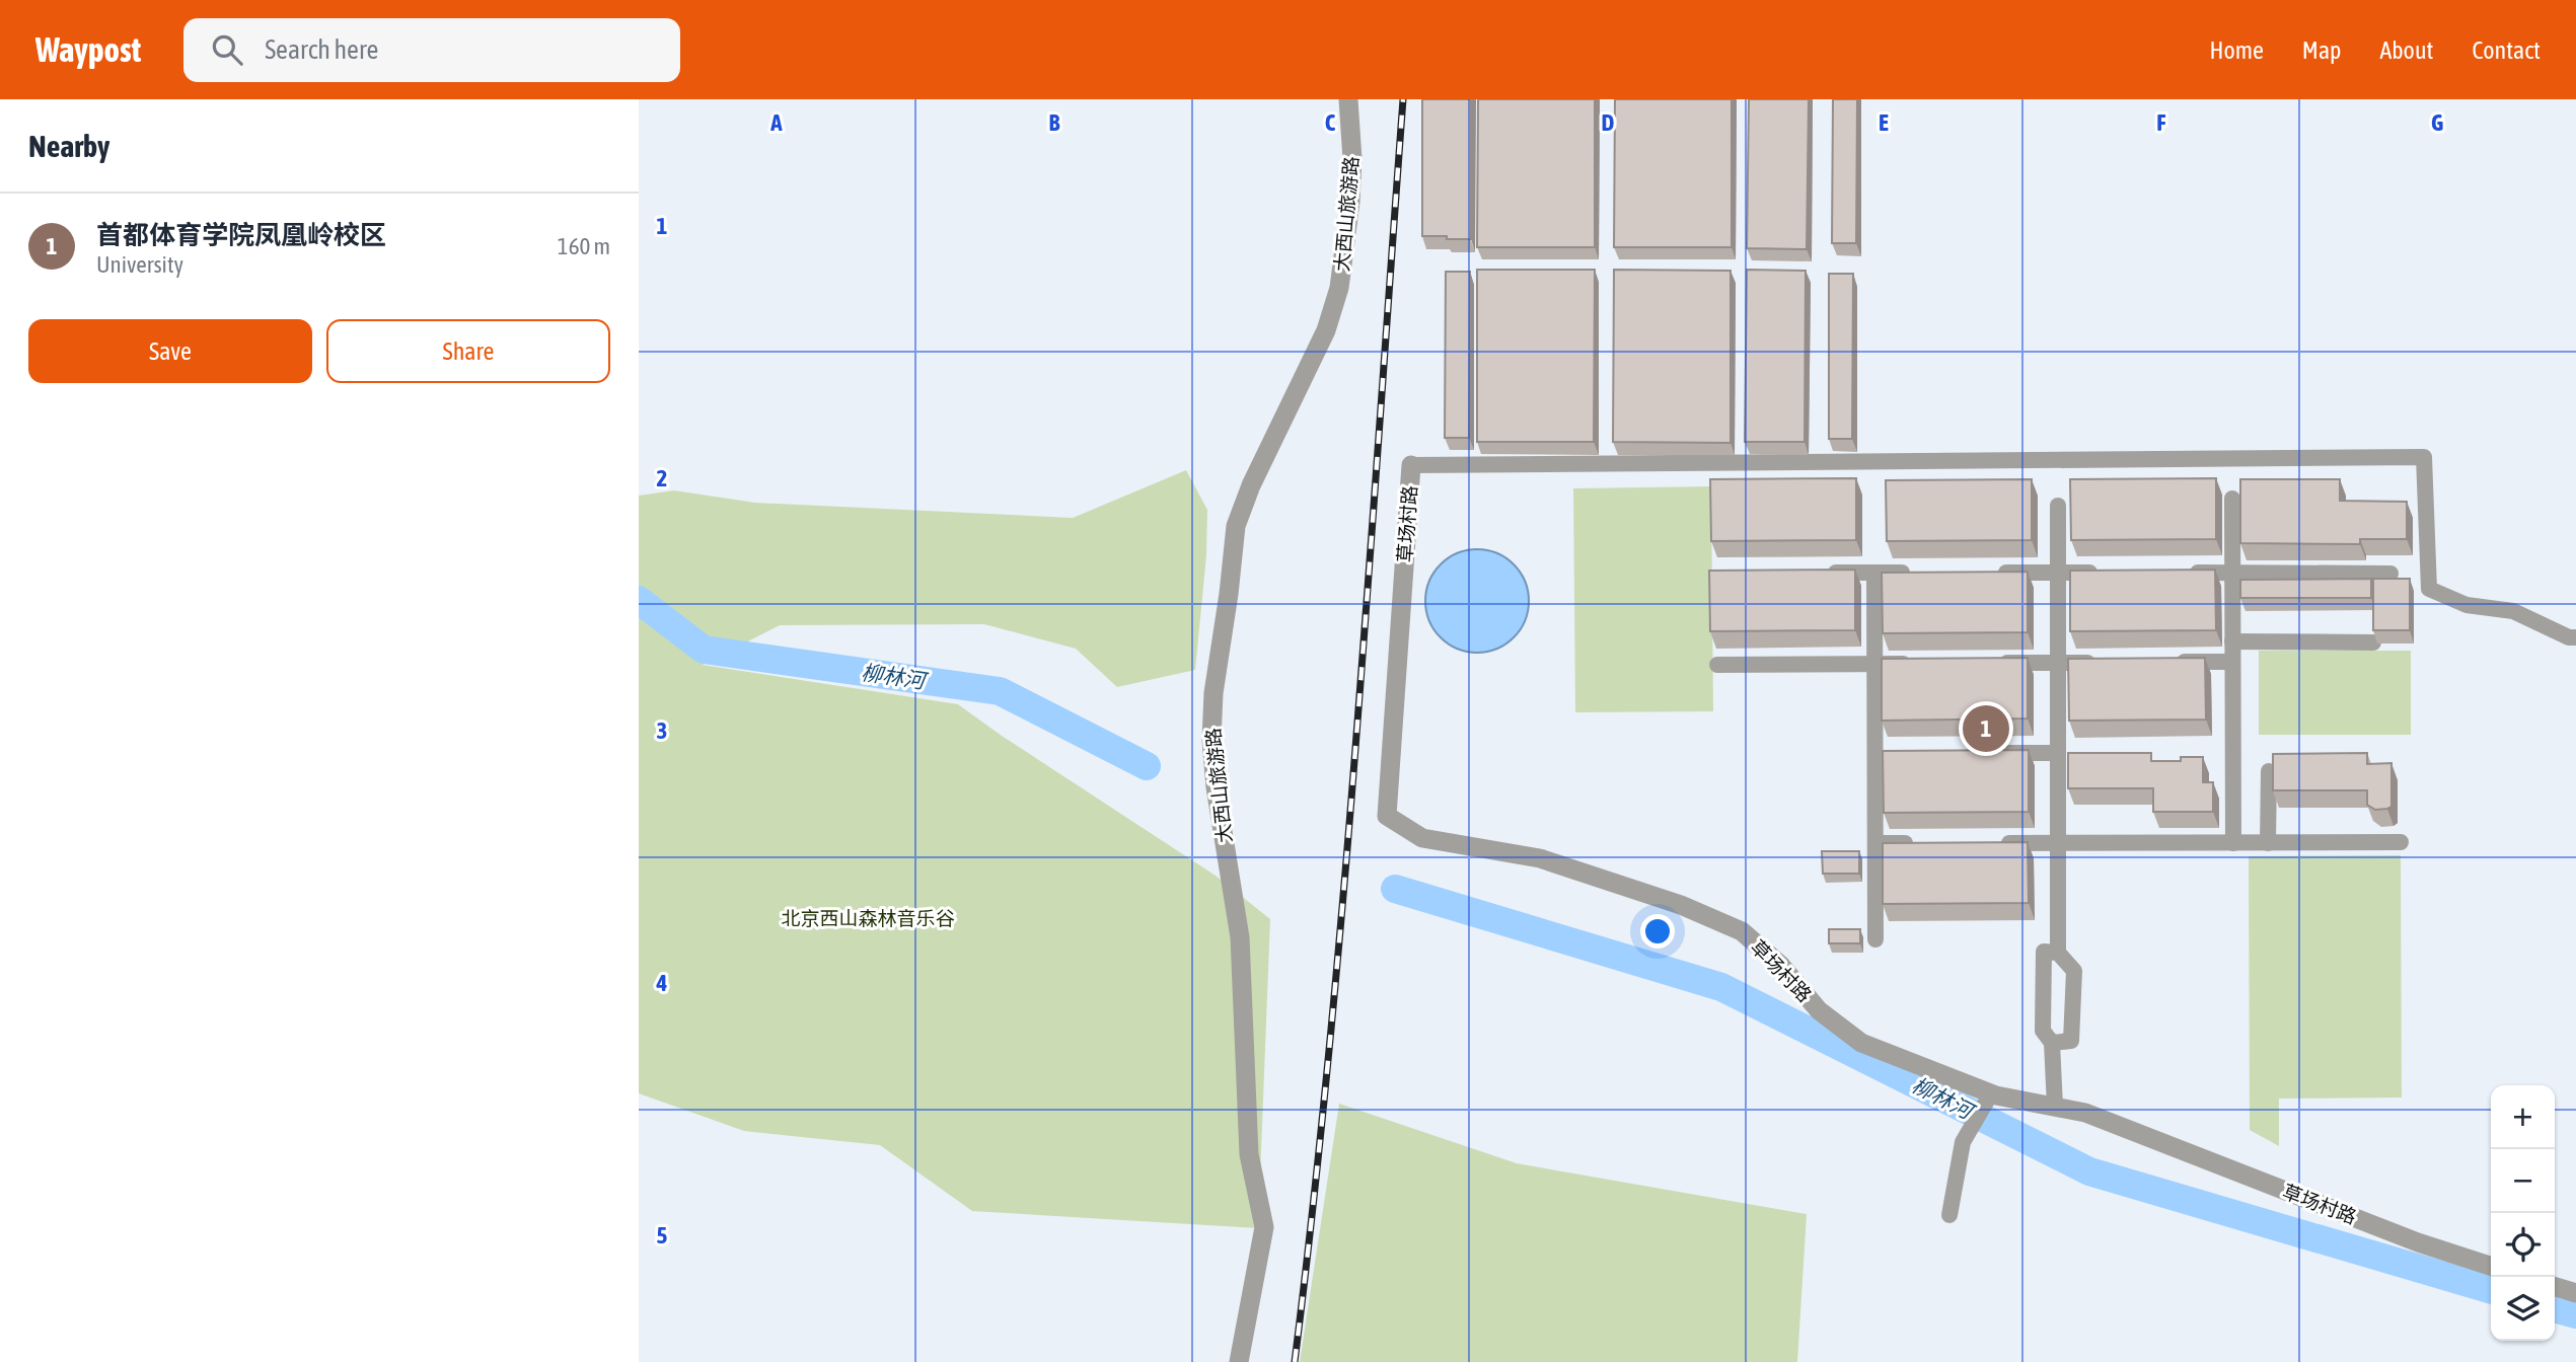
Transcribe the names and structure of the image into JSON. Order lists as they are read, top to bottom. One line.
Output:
{"streets":{"street":["大西山旅游路","草场村路"]},"water":["柳林河"],"parks":["北京西山森林音乐谷"],"page":{"header":"Waypost","search":"Search here","nav":["Home","Map","About","Contact"],"heading":"Nearby","list":[{"mark":"1","name":"首都体育学院凤凰岭校区","note":"University","value":"160 m"}],"buttons":["Save","Share"],"pins":"1","map_buttons":["+","−"]},"grid":{"columns":["A","B","C","D","E","F","G"],"rows":["1","2","3","4","5"]}}
